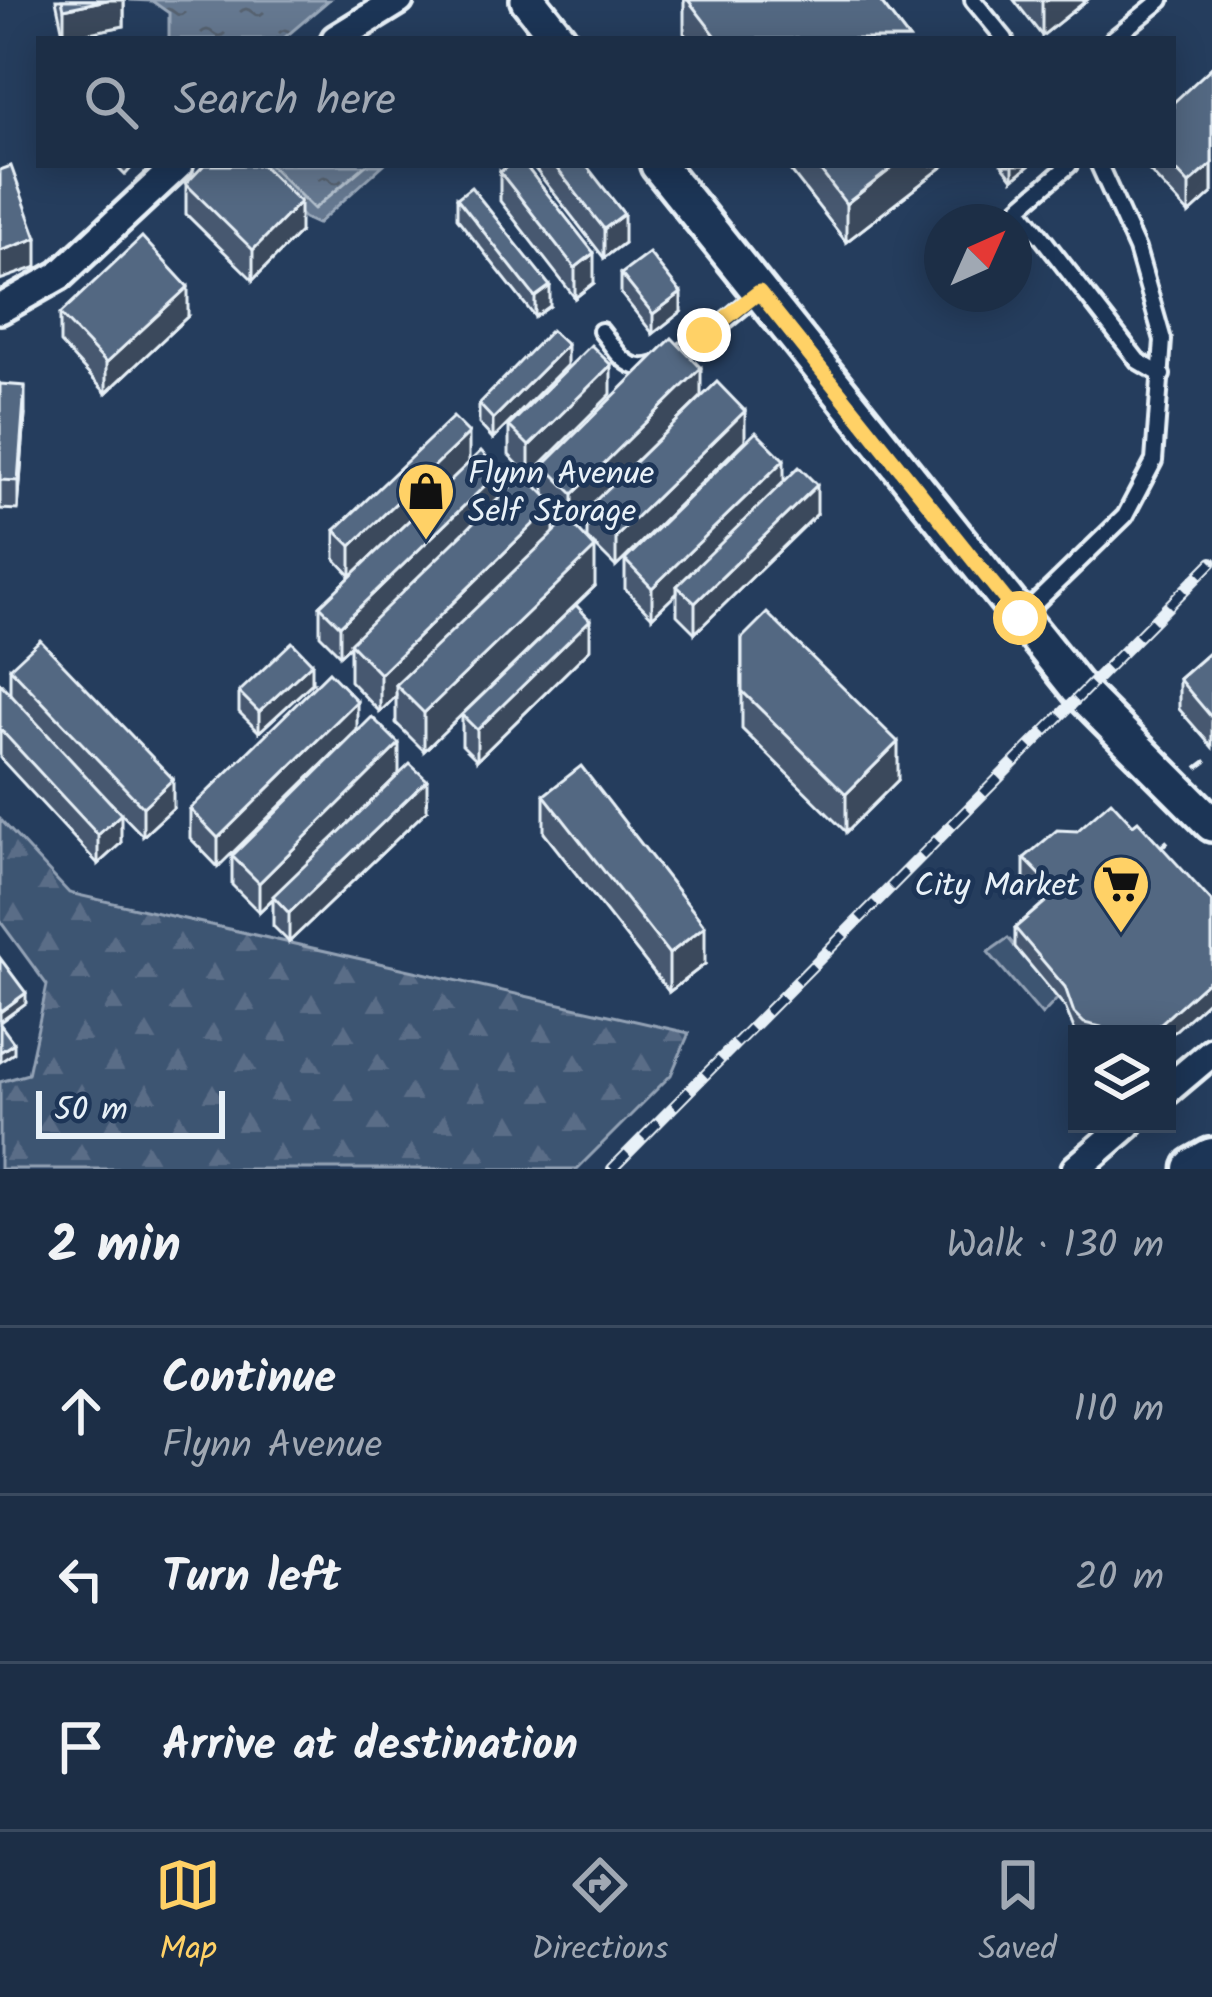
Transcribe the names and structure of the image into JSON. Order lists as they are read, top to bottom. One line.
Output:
{"places":{"shop":["Flynn Avenue Self Storage"],"supermarket":["City Market"]},"scale_bar":"50 m","north":"top right","page":{"search":"Search here","scale":"50 m","heading":["2 min","Walk · 130 m"],"list":[["Continue","Flynn Avenue","110 m"],["Turn left","20 m"],"Arrive at destination"],"nav":["Map","Directions","Saved"]}}
